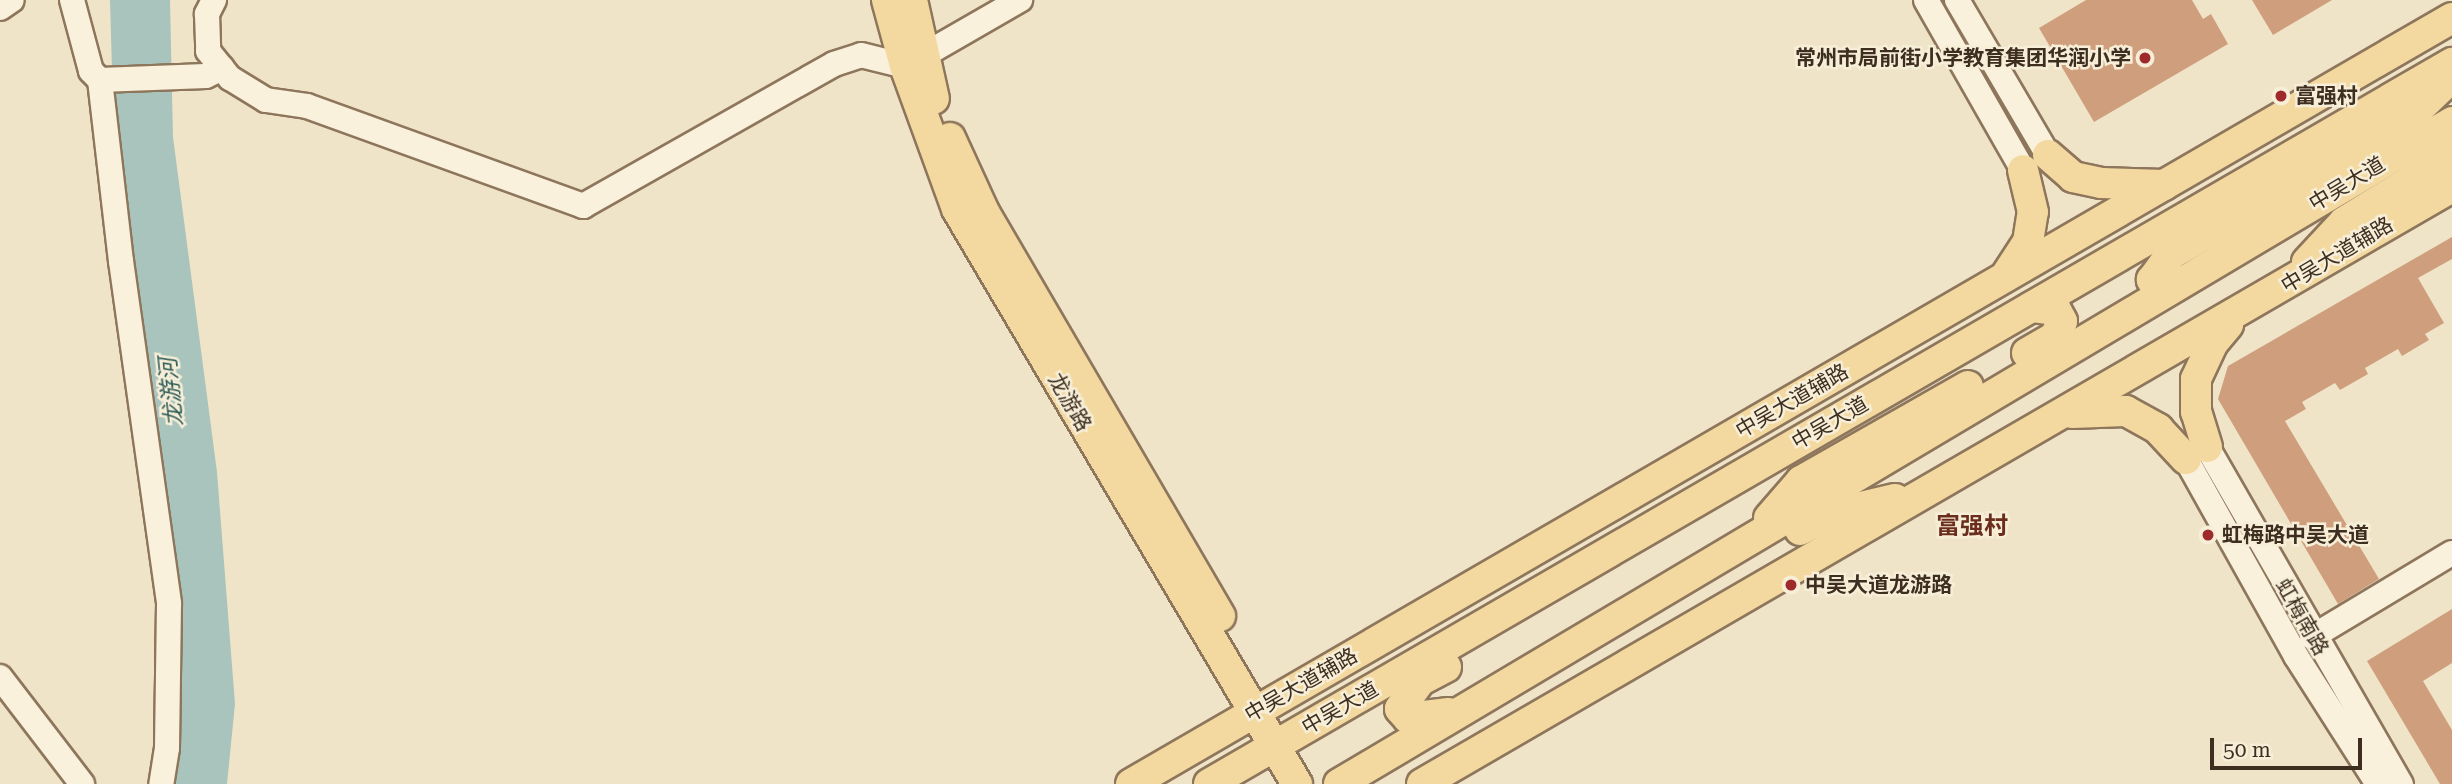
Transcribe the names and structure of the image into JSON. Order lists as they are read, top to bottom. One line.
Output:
{"streets":{"main road":["中吴大道","中吴大道辅路","龙游路"],"street":["虹梅南路"]},"crossings":[["中吴大道","龙游路"],["中吴大道辅路","龙游路"]],"districts":["富强村"],"water":["龙游河"],"places":["常州市局前街小学教育集团华润小学","富强村","虹梅路中吴大道","中吴大道龙游路"],"scale_bar":"50 m"}
